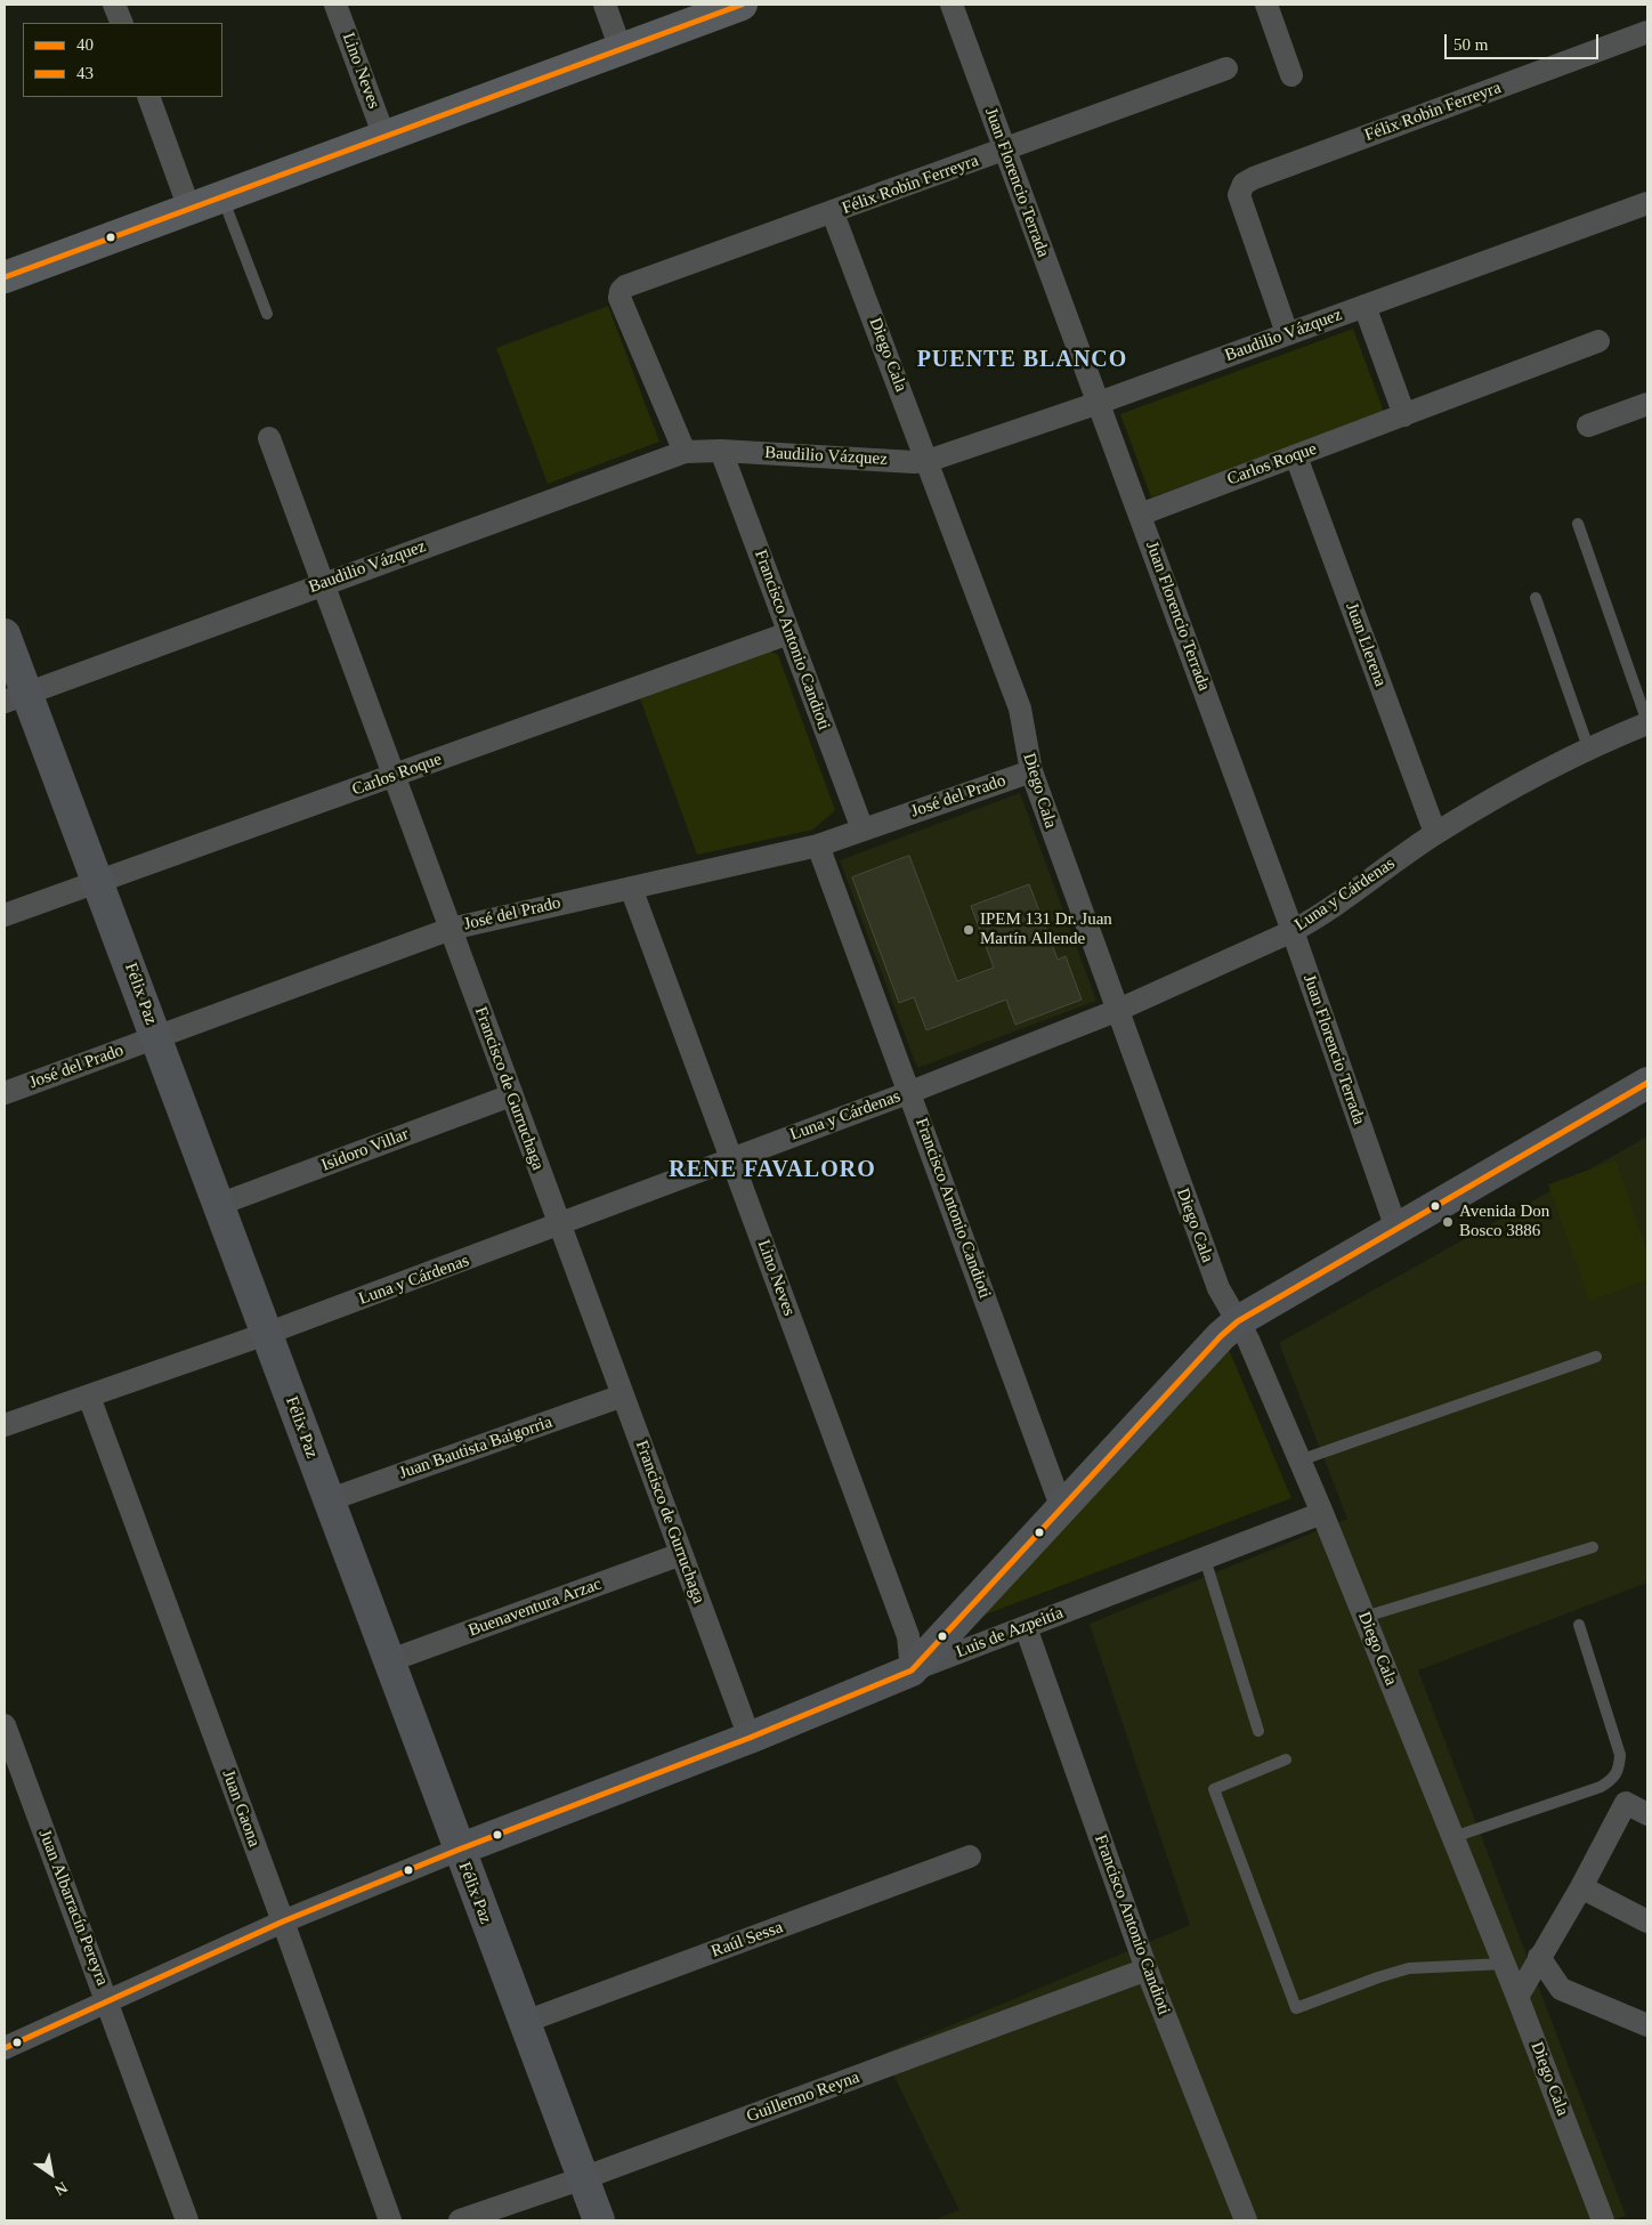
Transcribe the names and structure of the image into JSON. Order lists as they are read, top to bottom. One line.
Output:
{"streets":{"main road":["Félix Paz","Luis de Azpeitía"],"street":["Lino Neves","Félix Robin Ferreyra","Juan Florencio Terrada","Baudilio Vázquez","Diego Cala","Carlos Roque","Francisco Antonio Candioti","Juan Llerena","José del Prado","Luna y Cárdenas","Francisco de Gurruchaga","Isidoro Villar","Juan Bautista Baigorria","Buenaventura Arzac","Juan Gaona","Juan Albarracín Pereyra","Raúl Sessa","Guillermo Reyna"]},"crossings":[["Lino Neves","José del Prado"],["Lino Neves","Luna y Cárdenas"],["Lino Neves","Luis de Azpeitía"],["Félix Robin Ferreyra","Juan Florencio Terrada"],["Félix Robin Ferreyra","Baudilio Vázquez"],["Félix Robin Ferreyra","Diego Cala"],["Juan Florencio Terrada","Baudilio Vázquez"],["Juan Florencio Terrada","Carlos Roque"],["Juan Florencio Terrada","Luna y Cárdenas"],["Baudilio Vázquez","Diego Cala"],["Baudilio Vázquez","Francisco Antonio Candioti"],["Baudilio Vázquez","Félix Paz"],["Baudilio Vázquez","Francisco de Gurruchaga"],["Diego Cala","José del Prado"],["Diego Cala","Luna y Cárdenas"],["Diego Cala","Luis de Azpeitía"],["Carlos Roque","Francisco Antonio Candioti"],["Carlos Roque","Juan Llerena"],["Carlos Roque","Félix Paz"],["Carlos Roque","Francisco de Gurruchaga"],["Francisco Antonio Candioti","José del Prado"],["Francisco Antonio Candioti","Luna y Cárdenas"],["Francisco Antonio Candioti","Luis de Azpeitía"],["Francisco Antonio Candioti","Guillermo Reyna"],["Juan Llerena","Luna y Cárdenas"],["José del Prado","Félix Paz"],["José del Prado","Francisco de Gurruchaga"],["Luna y Cárdenas","Félix Paz"],["Luna y Cárdenas","Francisco de Gurruchaga"],["Luna y Cárdenas","Juan Gaona"],["Félix Paz","Isidoro Villar"],["Félix Paz","Juan Bautista Baigorria"],["Félix Paz","Buenaventura Arzac"],["Félix Paz","Luis de Azpeitía"],["Félix Paz","Raúl Sessa"],["Félix Paz","Guillermo Reyna"],["Francisco de Gurruchaga","Isidoro Villar"],["Francisco de Gurruchaga","Juan Bautista Baigorria"],["Francisco de Gurruchaga","Buenaventura Arzac"],["Francisco de Gurruchaga","Luis de Azpeitía"],["Luis de Azpeitía","Juan Gaona"],["Luis de Azpeitía","Juan Albarracín Pereyra"]],"districts":["PUENTE BLANCO","RENE FAVALORO"],"places":["IPEM 131 Dr. Juan Martín Allende","Avenida Don Bosco 3886"],"lines":["transit line 43","transit line 40"],"legend":["40","43"],"scale_bar":"50 m","north":"bottom right"}
